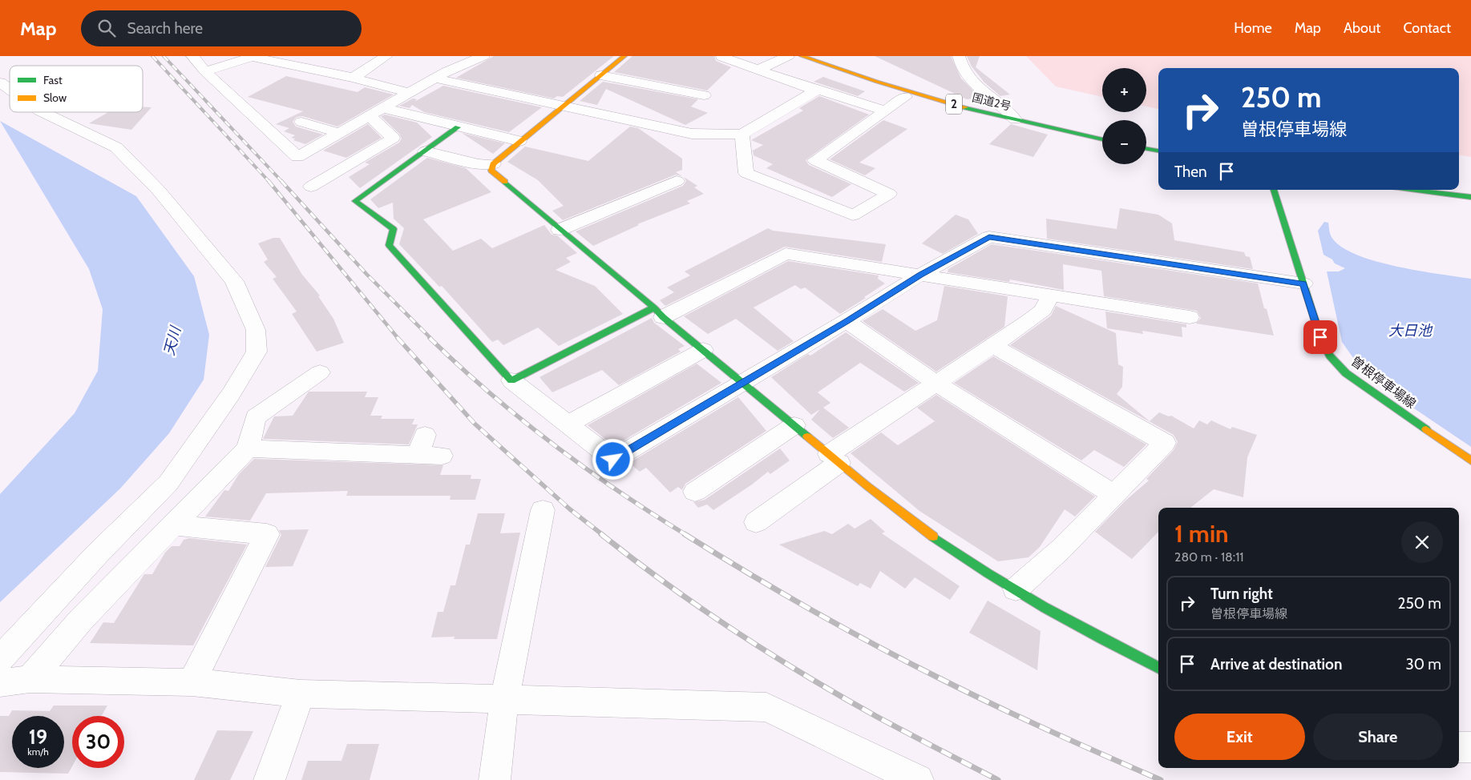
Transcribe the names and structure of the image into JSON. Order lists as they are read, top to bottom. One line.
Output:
{"streets":{"main road":["国道2号","2","曽根停車場線"]},"water":["大日池","天川"],"legend":["Fast","Slow"],"page":{"header":"Map","search":"Search here","nav":["Home","Map","About","Contact"],"map_buttons":["+","−"],"turn":["250 m","曽根停車場線"],"then":"Then","heading":["1 min","280 m · 18:11"],"list":[{"name":"Turn right","note":"曽根停車場線","value":"250 m"},{"name":"Arrive at destination","value":"30 m"}],"buttons":["Exit","Share"],"speed":"19 km/h","limit":"30"}}
